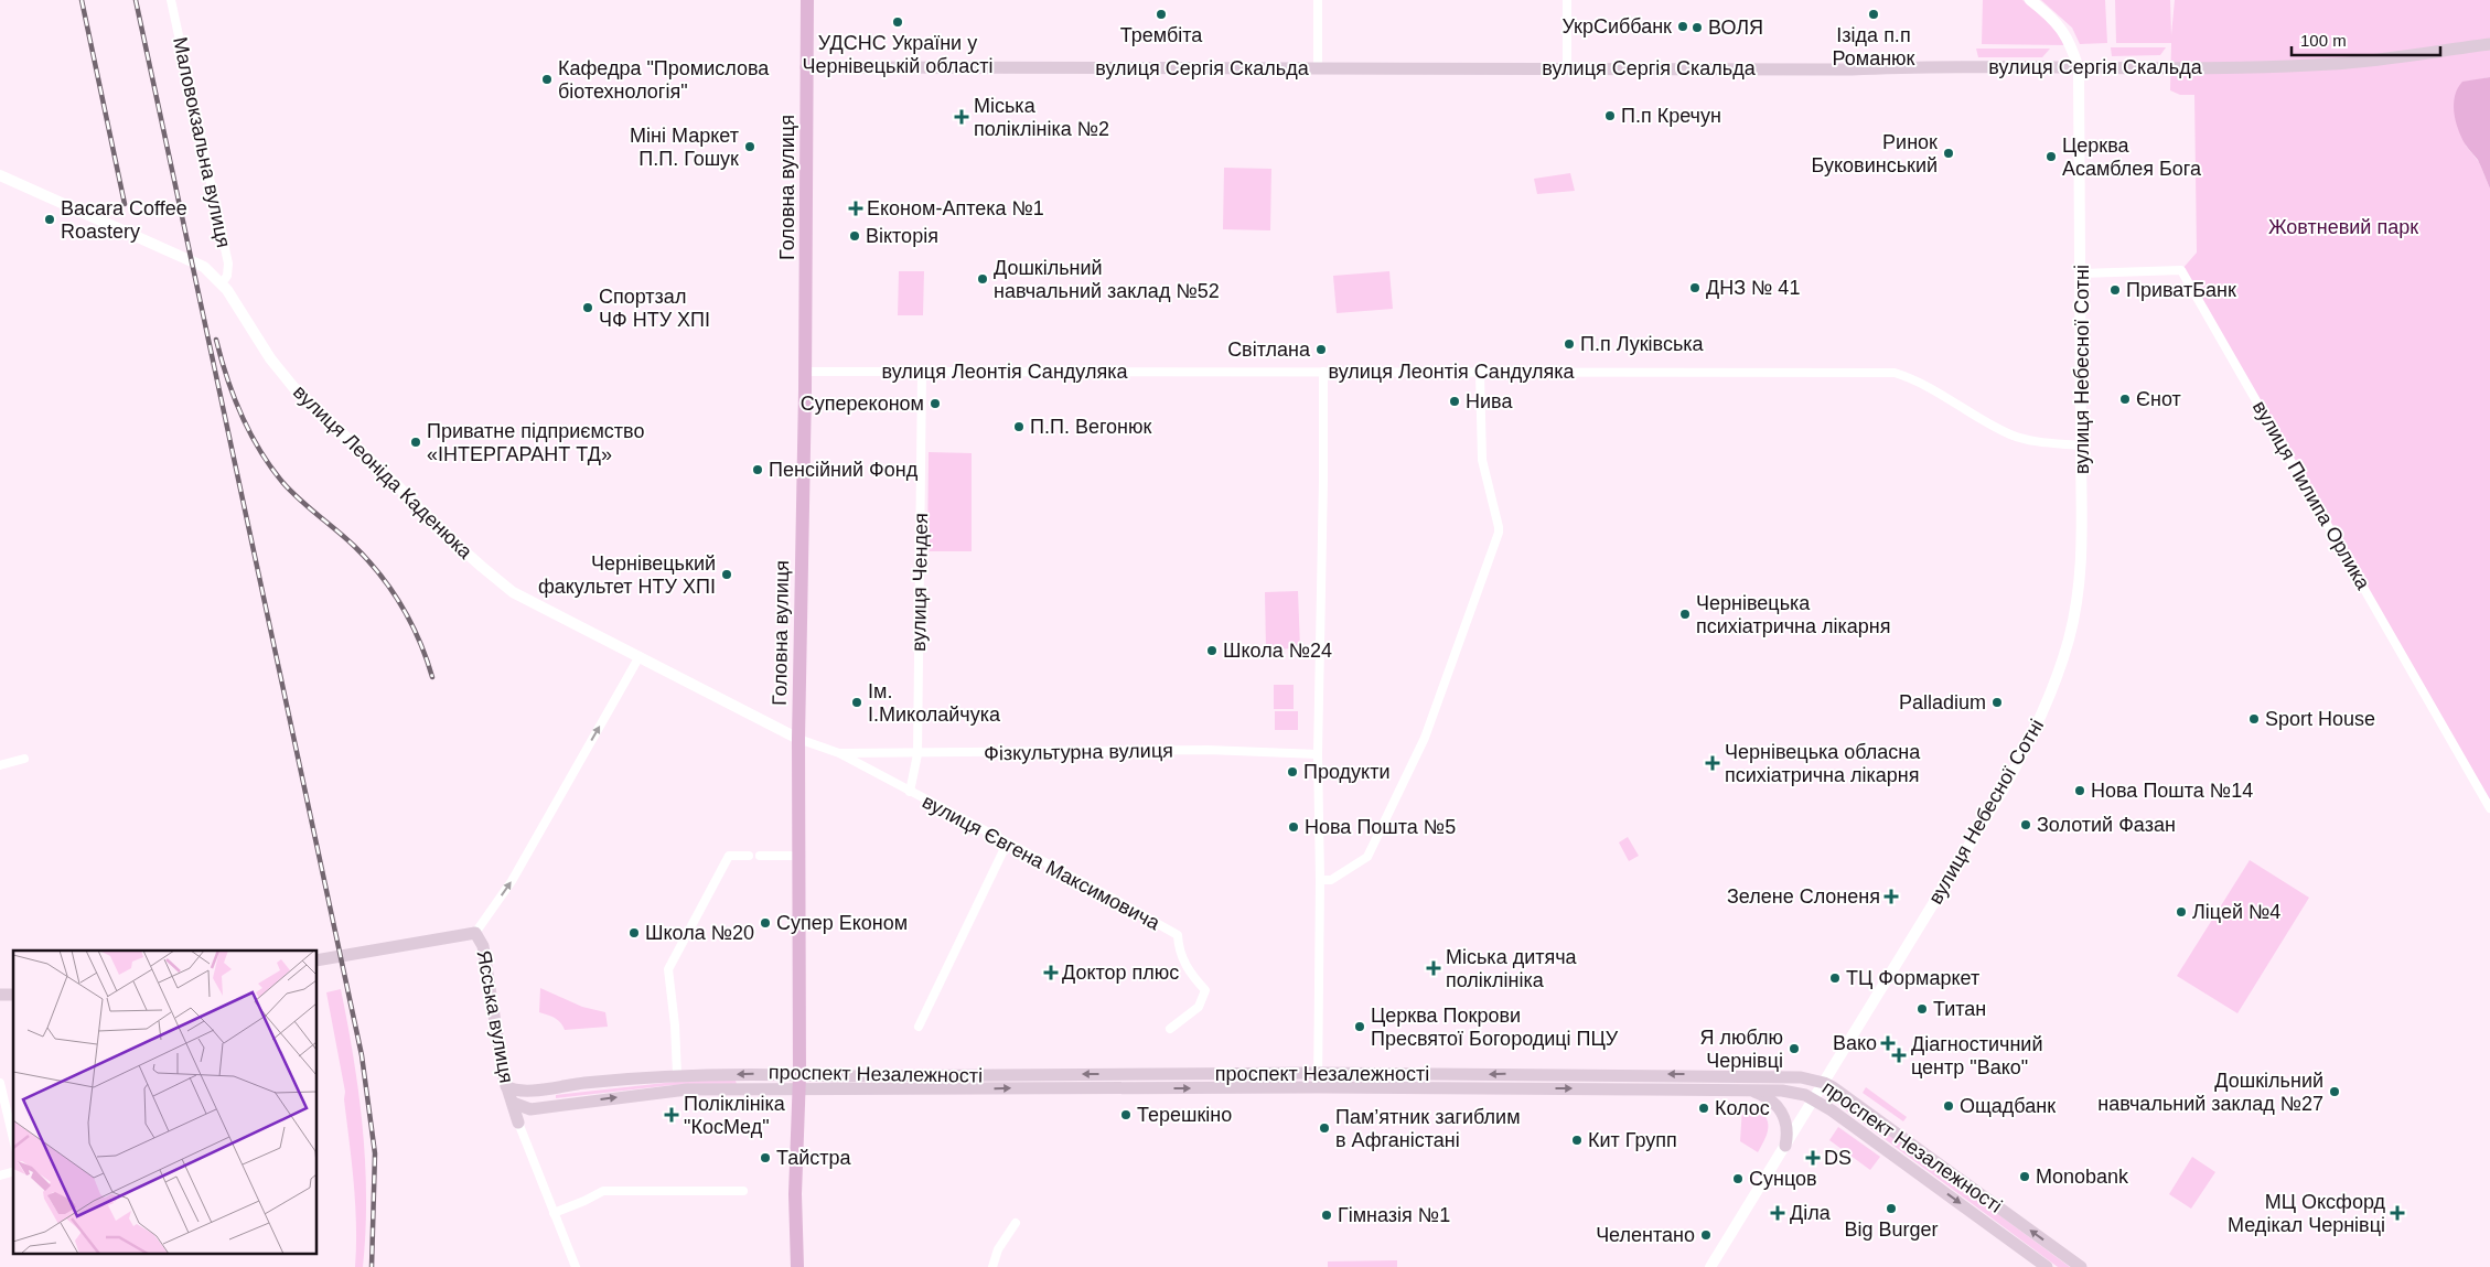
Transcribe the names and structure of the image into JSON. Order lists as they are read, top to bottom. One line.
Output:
{"streets":{"main road":["вулиця Сергія Скальда","Головна вулиця","Ясська вулиця","проспект Незалежності"],"street":["Маловокзальна вулиця","вулиця Небесної Сотні","вулиця Леонтія Сандуляка","вулиця Леоніда Каденюка","вулиця Пилипа Орлика","вулиця Чендея","Фізкультурна вулиця","вулиця Євгена Максимовича"]},"crossings":[["вулиця Сергія Скальда","Головна вулиця"],["вулиця Сергія Скальда","вулиця Небесної Сотні"],["Маловокзальна вулиця","вулиця Леоніда Каденюка"],["Головна вулиця","вулиця Леонтія Сандуляка"],["Головна вулиця","вулиця Леоніда Каденюка"],["Головна вулиця","вулиця Євгена Максимовича"],["Головна вулиця","проспект Незалежності"],["вулиця Небесної Сотні","вулиця Леонтія Сандуляка"],["вулиця Небесної Сотні","вулиця Пилипа Орлика"],["вулиця Небесної Сотні","проспект Незалежності"],["вулиця Леонтія Сандуляка","вулиця Чендея"],["вулиця Леоніда Каденюка","вулиця Євгена Максимовича"],["вулиця Чендея","Фізкультурна вулиця"],["вулиця Чендея","вулиця Євгена Максимовича"],["Фізкультурна вулиця","вулиця Євгена Максимовича"],["Ясська вулиця","проспект Незалежності"]],"parks":["Жовтневий парк"],"places":{"other":["Трембіта","Ізіда п.п Романюк","УДСНС України у Чернівецькій області","УкрСиббанк","ВОЛЯ","Кафедра \"Промислова біотехнологія\"","П.п Кречун","Міні Маркет П.П. Гошук","Ринок Буковинський","Церква Асамблея Бога","Bacara Coffee Roastery","Вікторія","Дошкільний навчальний заклад №52","ДНЗ № 41","ПриватБанк","Спортзал ЧФ НТУ ХПІ","П.п Луківська","Світлана","Єнот","Нива","Супереконом","П.П. Вегонюк","Приватне підприємство «ІНТЕРГАРАНТ ТД»","Пенсійний Фонд","Чернівецький факультет НТУ ХПІ","Чернівецька психіатрична лікарня","Школа №24","Ім. І.Миколайчука","Palladium","Sport House","Продукти","Нова Пошта №14","Золотий Фазан","Нова Пошта №5","Ліцей №4","Супер Економ","Школа №20","ТЦ Формаркет","Титан","Церква Покрови Пресвятої Богородиці ПЦУ","Я люблю Чернівці","Дошкільний навчальний заклад №27","Ощадбанк","Колос","Терешкіно","Пам’ятник загиблим в Афганістані","Кит Групп","Тайстра","Monobank","Сунцов","Big Burger","Гімназія №1","Челентано"],"health":["Міська поліклініка №2","Економ-Аптека №1","Чернівецька обласна психіатрична лікарня","Зелене Слоненя","Міська дитяча поліклініка","Доктор плюс","Вако","Діагностичний центр \"Вако\"","Поліклініка \"КосМед\"","DS","Діла","МЦ Оксфорд Медікал Чернівці"]},"scale_bar":"100 m"}
